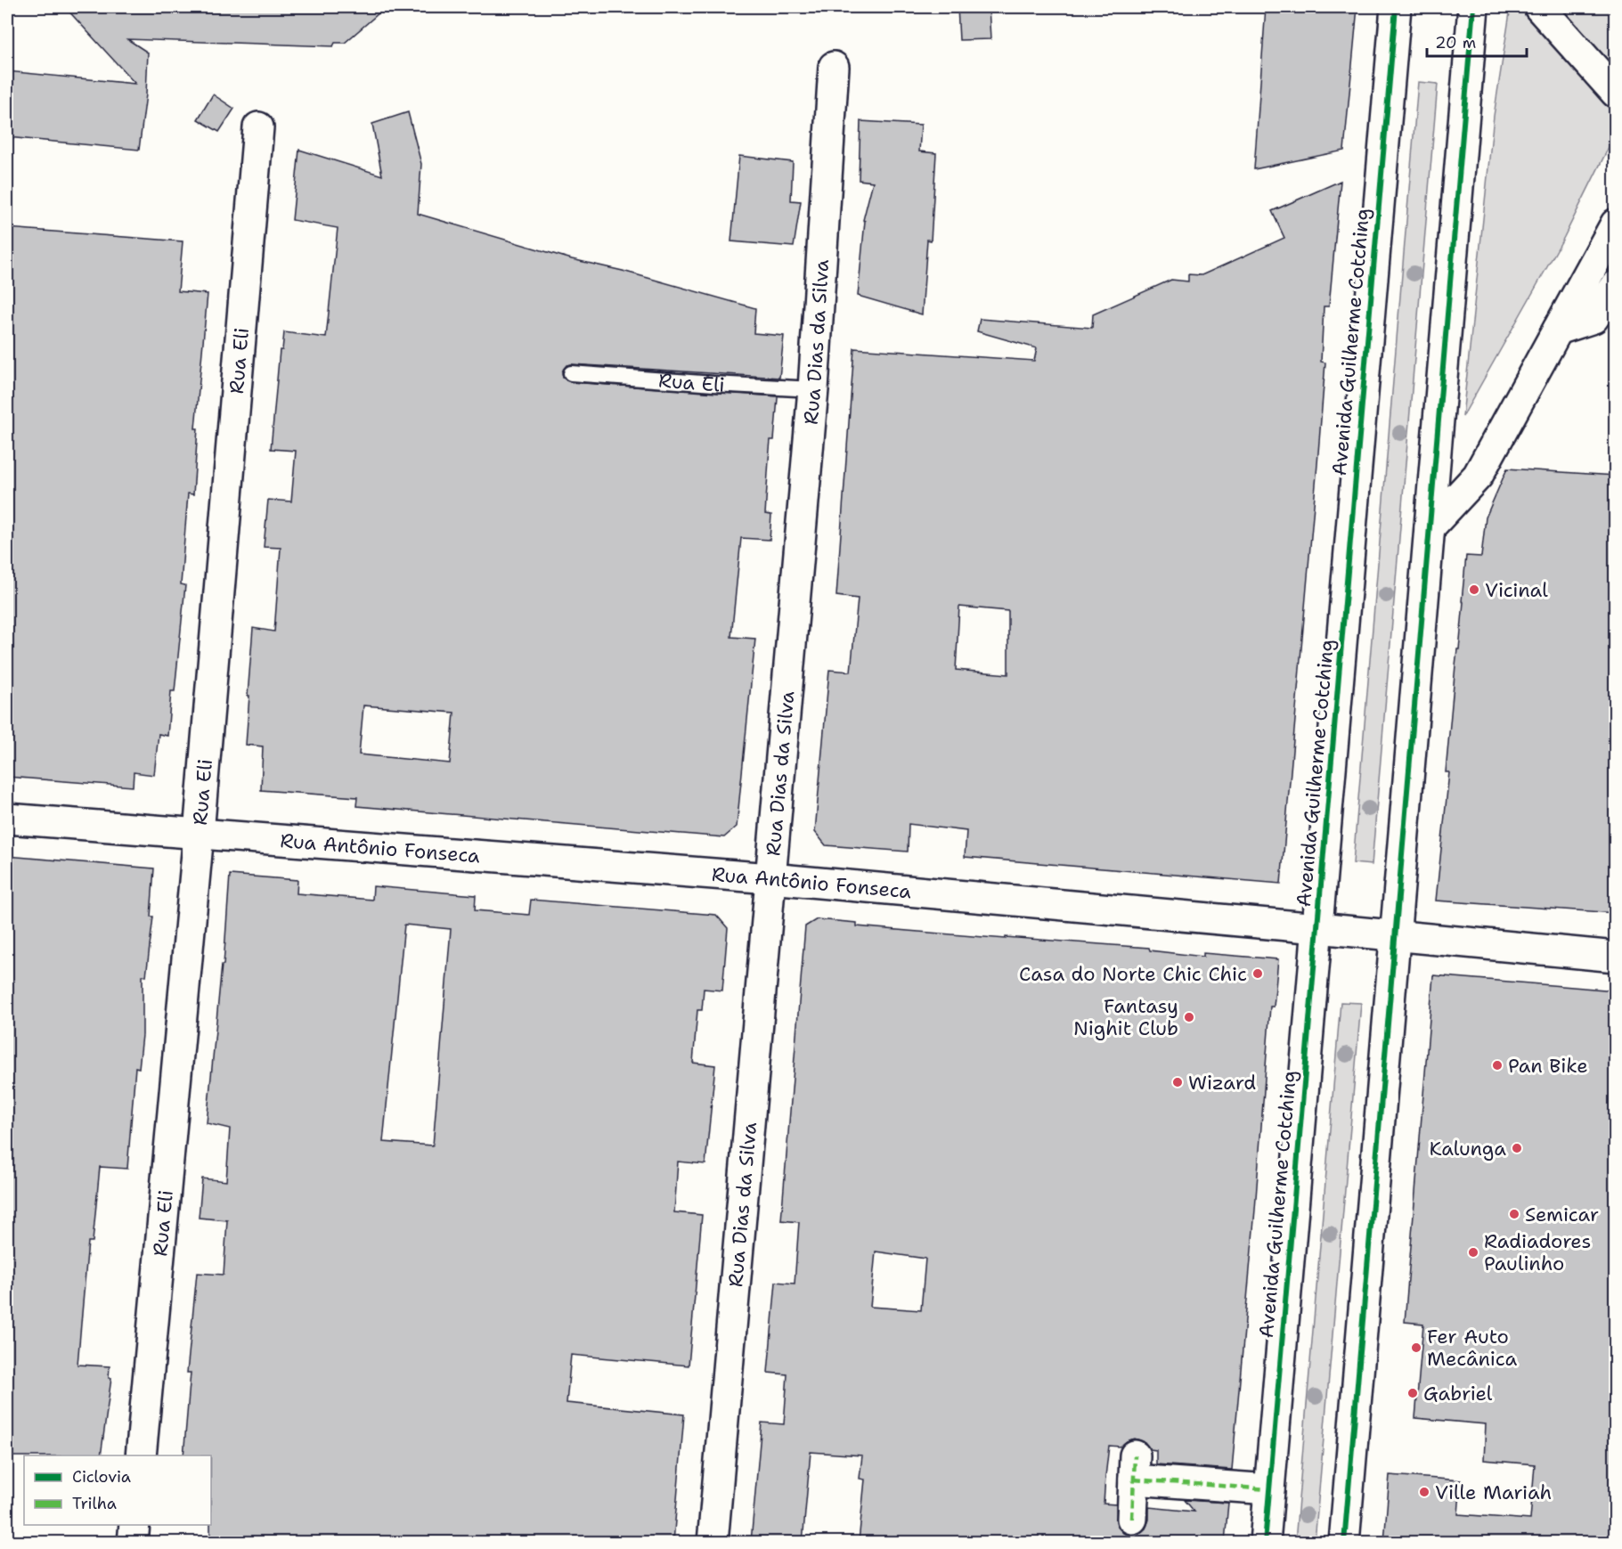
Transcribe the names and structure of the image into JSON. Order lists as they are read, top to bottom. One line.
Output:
{"streets":{"main road":["Rua Dias da Silva","Avenida Guilherme Cotching","Rua Eli","Rua Antônio Fonseca"]},"crossings":[["Rua Dias da Silva","Rua Eli"],["Rua Dias da Silva","Rua Antônio Fonseca"],["Avenida Guilherme Cotching","Rua Antônio Fonseca"],["Rua Eli","Rua Antônio Fonseca"]],"places":["Vicinal","Casa do Norte Chic Chic","Fantasy Nighit Club","Pan Bike","Wizard","Kalunga","Semicar","Radiadores Paulinho","Fer Auto Mecânica","Gabriel","Ville Mariah"],"legend":["Ciclovia","Trilha"],"scale_bar":"20 m"}
